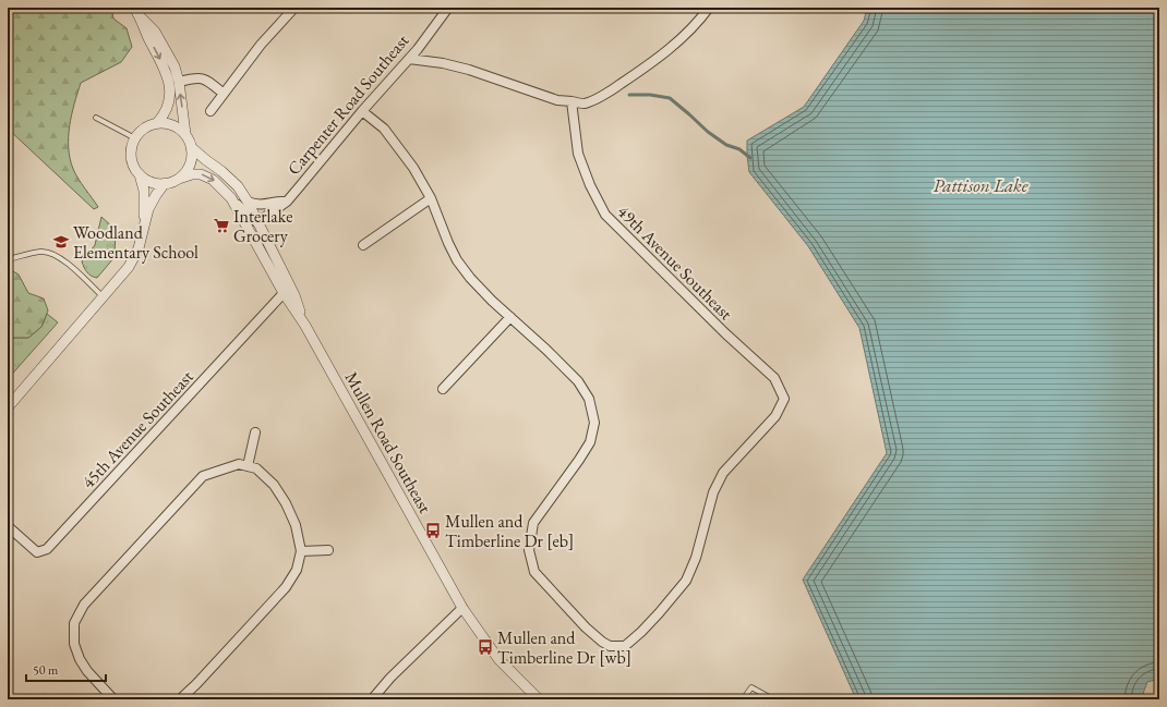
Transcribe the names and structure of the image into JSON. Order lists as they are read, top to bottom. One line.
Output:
{"streets":{"street":["Carpenter Road Southeast","49th Avenue Southeast","45th Avenue Southeast","Mullen Road Southeast"]},"crossings":[["Carpenter Road Southeast","Mullen Road Southeast"],["45th Avenue Southeast","Mullen Road Southeast"]],"water":["Pattison Lake"],"places":{"supermarket":["Interlake Grocery"],"school or university":["Woodland Elementary School"],"bus stop":["Mullen and Timberline Dr [eb]","Mullen and Timberline Dr [wb]"]},"scale_bar":"50 m"}
